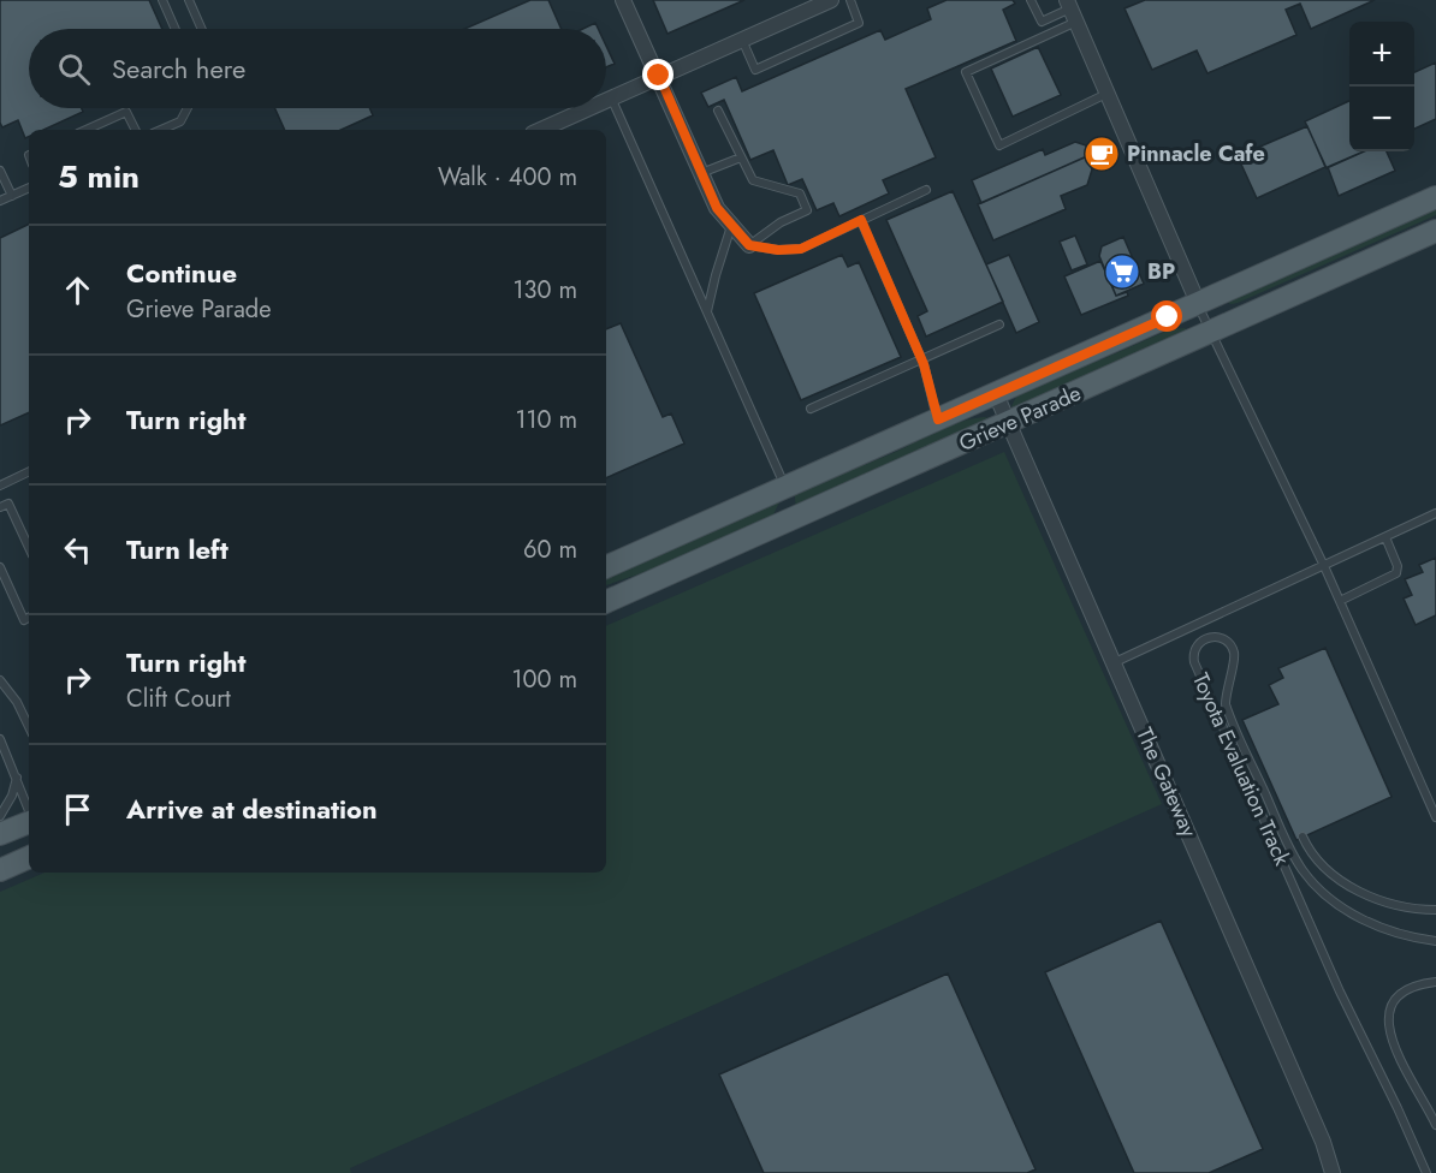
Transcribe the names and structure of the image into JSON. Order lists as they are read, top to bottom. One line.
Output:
{"streets":{"main road":["Grieve Parade"],"street":["The Gateway"],"lane":["Toyota Evaluation Track"]},"crossings":[["Grieve Parade","The Gateway"]],"places":{"cafe":["Pinnacle Cafe"],"supermarket":["BP"]},"page":{"map_buttons":["+","−"],"search":"Search here","heading":["5 min","Walk · 400 m"],"list":[["Continue","Grieve Parade","130 m"],["Turn right","110 m"],["Turn left","60 m"],["Turn right","Clift Court","100 m"],"Arrive at destination"]}}
